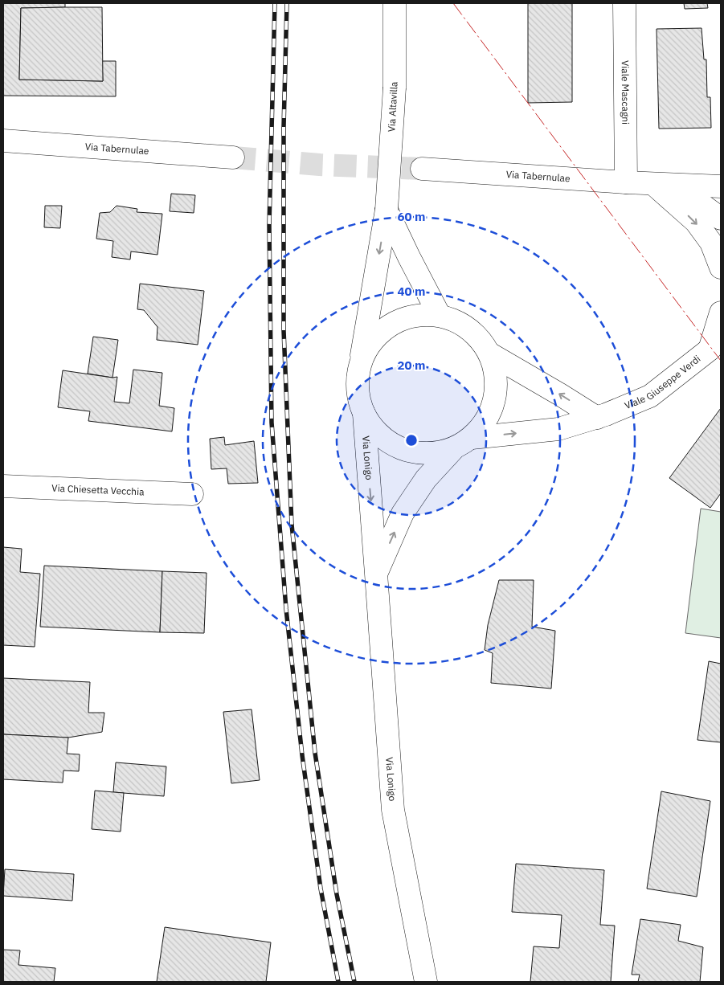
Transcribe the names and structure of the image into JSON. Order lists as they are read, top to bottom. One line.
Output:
{"streets":{"main road":["Viale Mascagni","Via Altavilla","Via Tabernulae","Viale Giuseppe Verdi","Via Lonigo","Via Chiesetta Vecchia"]},"crossings":[["Viale Mascagni","Via Tabernulae"],["Via Altavilla","Viale Giuseppe Verdi"],["Via Altavilla","Via Lonigo"],["Viale Giuseppe Verdi","Via Lonigo"]],"one_way":["Viale Giuseppe Verdi"],"rings":["60 m","40 m","20 m"]}
